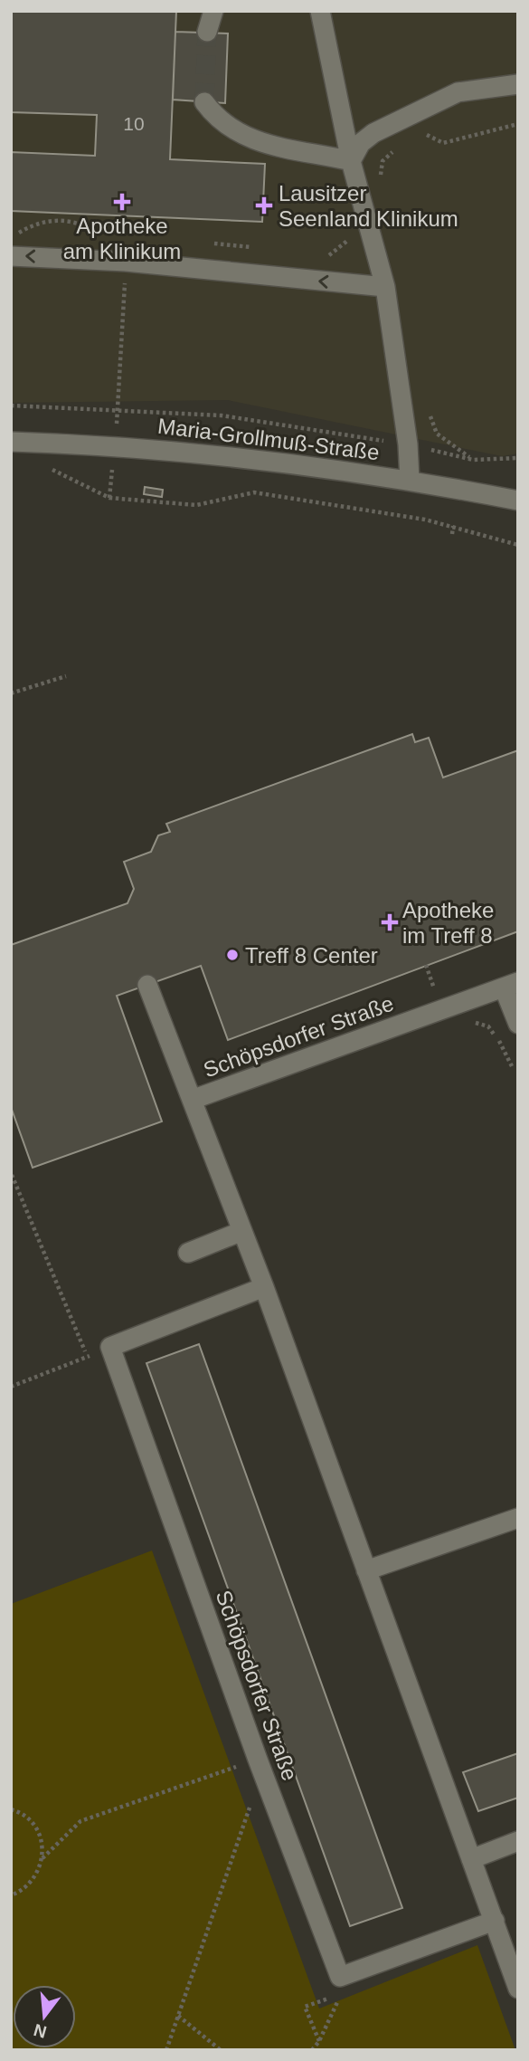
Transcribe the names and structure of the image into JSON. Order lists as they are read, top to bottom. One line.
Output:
{"streets":{"street":["Maria-Grollmuß-Straße","Schöpsdorfer Straße"]},"places":{"health":["Apotheke am Klinikum","Lausitzer Seenland Klinikum","Apotheke im Treff 8"],"other":["Treff 8 Center"]},"house_numbers":["10"],"north":"bottom"}
